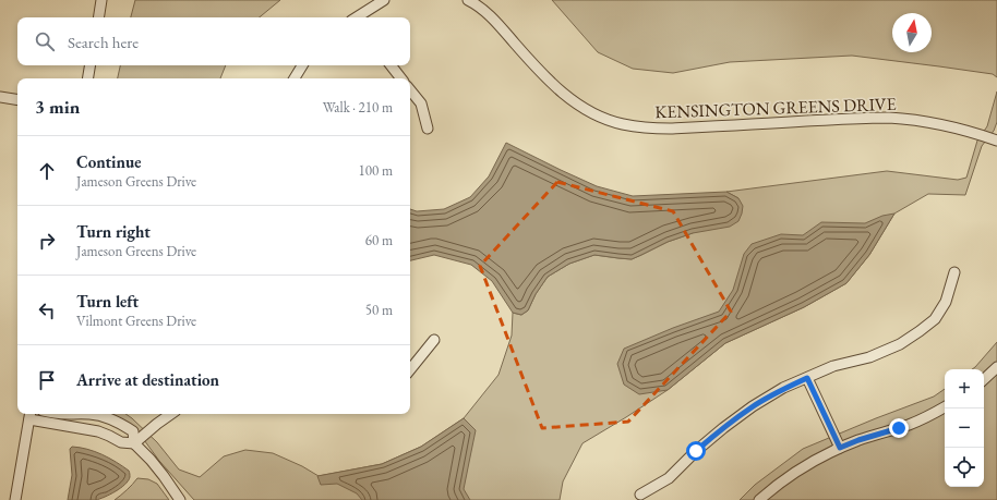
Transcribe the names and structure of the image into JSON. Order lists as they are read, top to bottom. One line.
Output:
{"streets":{"street":["KENSINGTON GREENS DRIVE"]},"north":"top","page":{"search":"Search here","heading":["3 min","Walk · 210 m"],"list":[["Continue","Jameson Greens Drive","100 m"],["Turn right","Jameson Greens Drive","60 m"],["Turn left","Vilmont Greens Drive","50 m"],"Arrive at destination"],"map_buttons":["+","−"]}}
